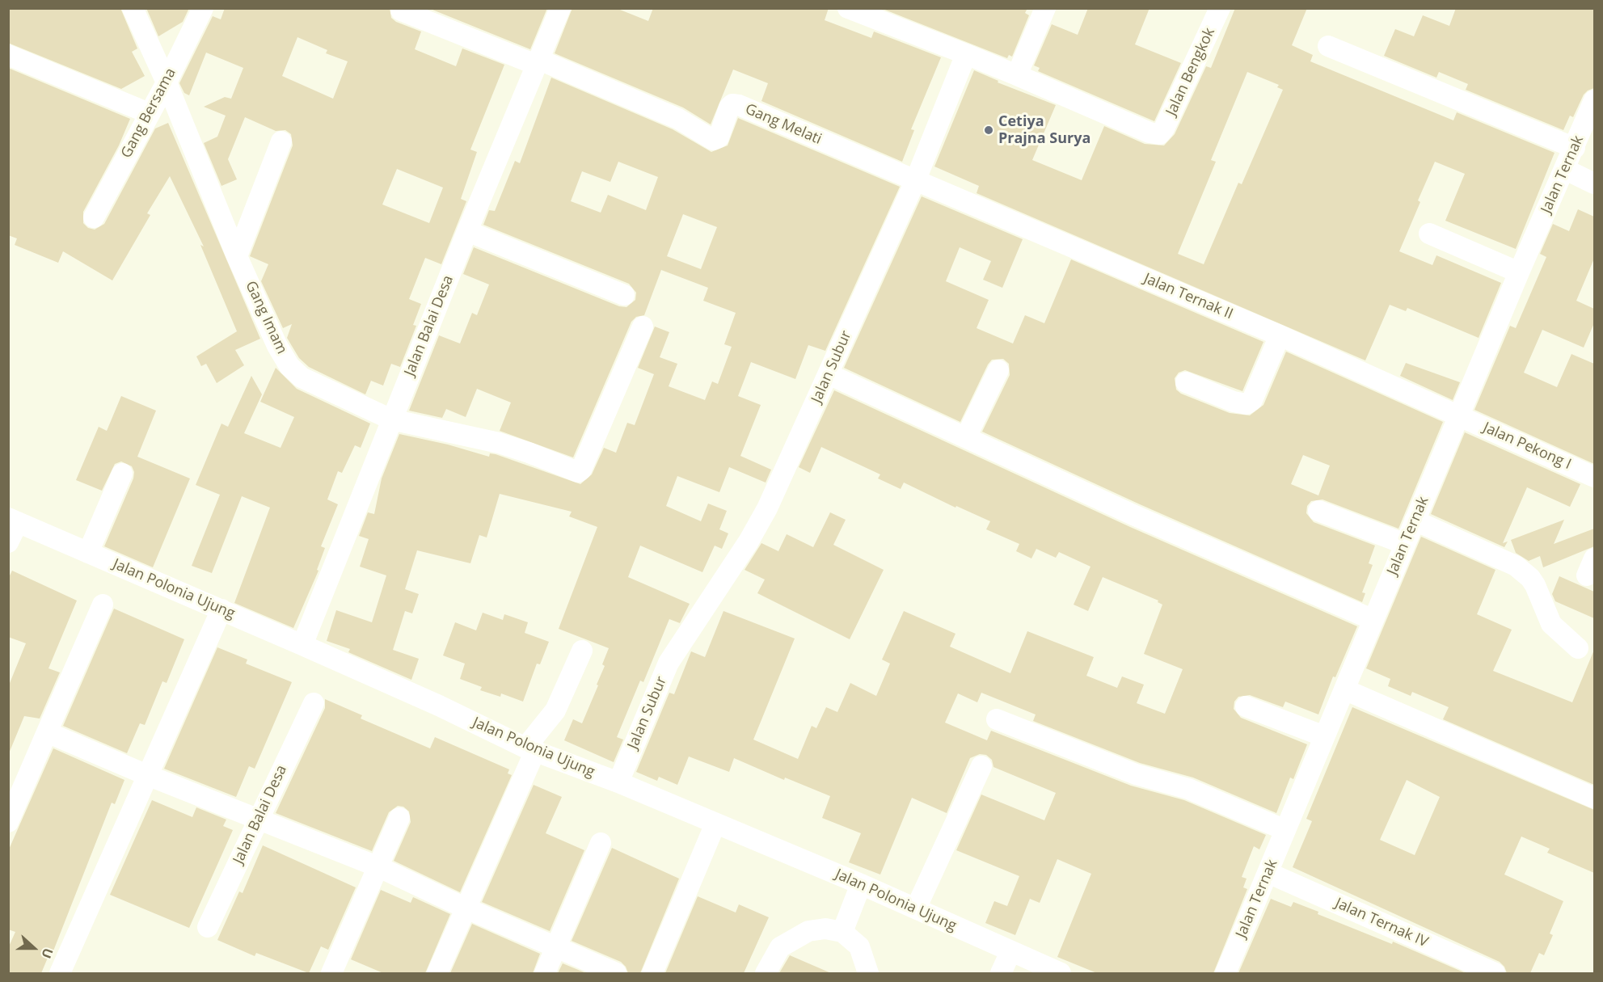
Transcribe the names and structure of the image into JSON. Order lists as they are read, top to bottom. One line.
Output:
{"streets":{"street":["Jalan Bengkok","Gang Bersama","Gang Melati","Jalan Ternak","Jalan Ternak II","Gang Imam","Jalan Balai Desa","Jalan Subur","Jalan Pekong I","Jalan Polonia Ujung","Jalan Ternak IV"]},"crossings":[["Gang Bersama","Gang Imam"],["Gang Melati","Jalan Ternak II"],["Gang Melati","Jalan Balai Desa"],["Gang Melati","Jalan Subur"],["Jalan Ternak","Jalan Ternak II"],["Jalan Ternak","Jalan Pekong I"],["Jalan Ternak","Jalan Ternak IV"],["Jalan Ternak II","Jalan Subur"],["Jalan Ternak II","Jalan Pekong I"],["Gang Imam","Jalan Balai Desa"],["Jalan Balai Desa","Jalan Polonia Ujung"],["Jalan Subur","Jalan Polonia Ujung"]],"places":["Cetiya Prajna Surya"],"north":"right"}
